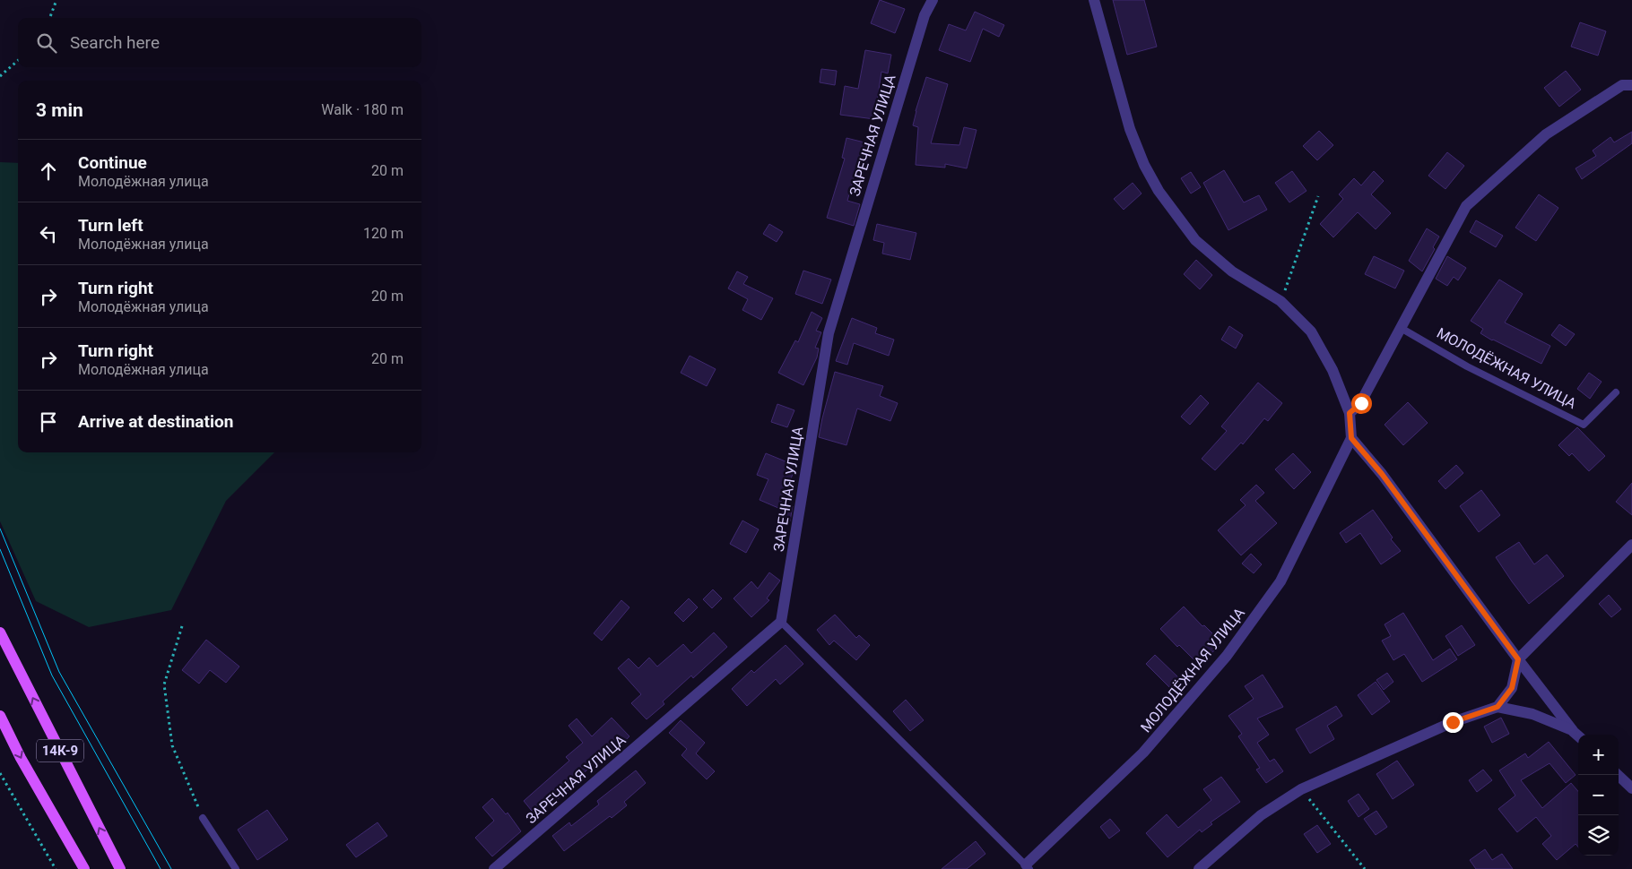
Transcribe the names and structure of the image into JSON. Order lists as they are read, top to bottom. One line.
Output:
{"streets":{"main road":["14К-9"],"street":["ЗАРЕЧНАЯ УЛИЦА","МОЛОДЁЖНАЯ УЛИЦА"]},"page":{"search":"Search here","heading":["3 min","Walk · 180 m"],"list":[["Continue","Молодёжная улица","20 m"],["Turn left","Молодёжная улица","120 m"],["Turn right","Молодёжная улица","20 m"],["Turn right","Молодёжная улица","20 m"],"Arrive at destination"],"map_buttons":["+","−"]}}
